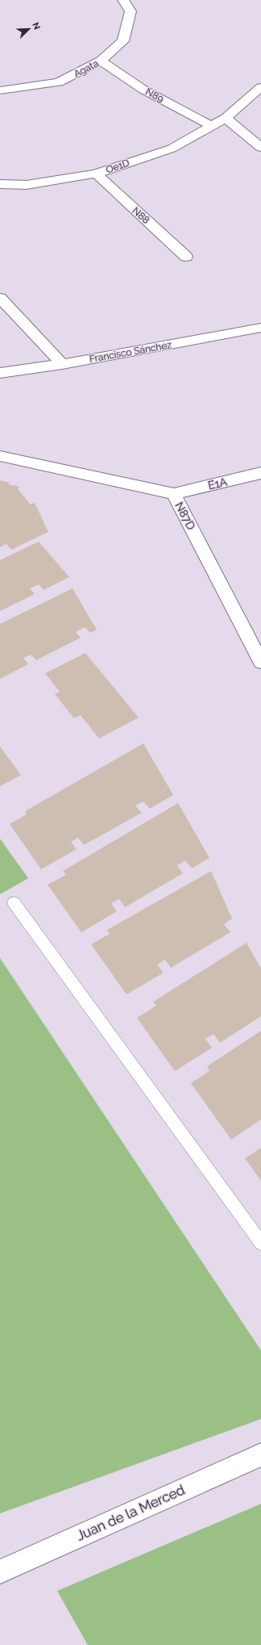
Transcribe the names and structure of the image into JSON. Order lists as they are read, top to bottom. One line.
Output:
{"streets":{"street":["Ágata","N89","Oe1D","N88","Francisco Sánchez","E1A","N87D","Juan de la Merced"]},"crossings":[["Ágata","N89"],["N89","Oe1D"],["Oe1D","N88"],["E1A","N87D"]],"north":"top right"}
